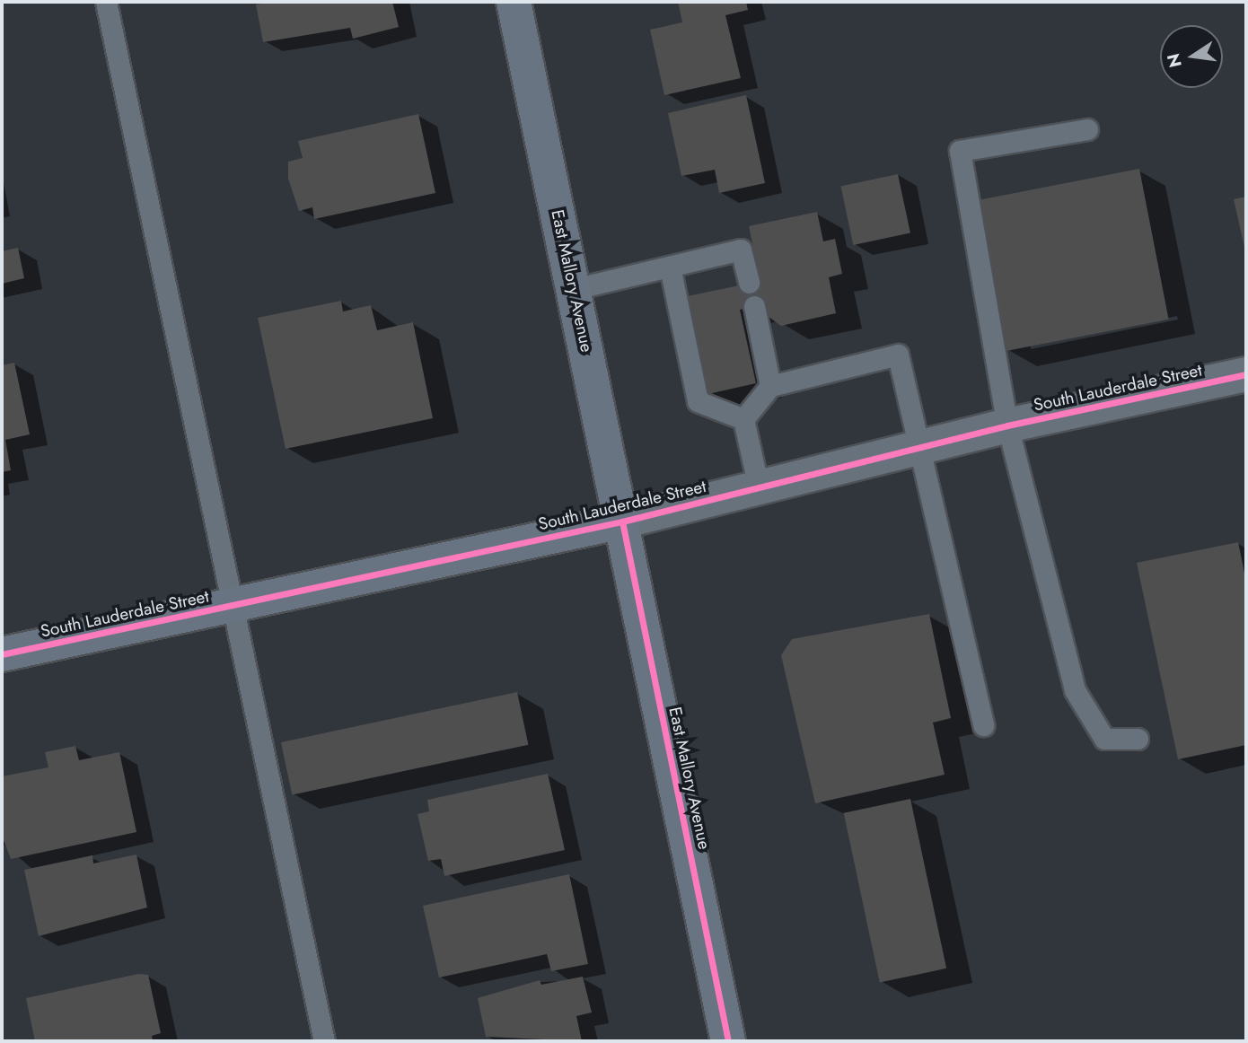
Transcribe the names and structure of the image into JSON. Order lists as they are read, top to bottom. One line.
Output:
{"streets":{"main road":["East Mallory Avenue","South Lauderdale Street"]},"crossings":[["East Mallory Avenue","South Lauderdale Street"]],"north":"left"}
